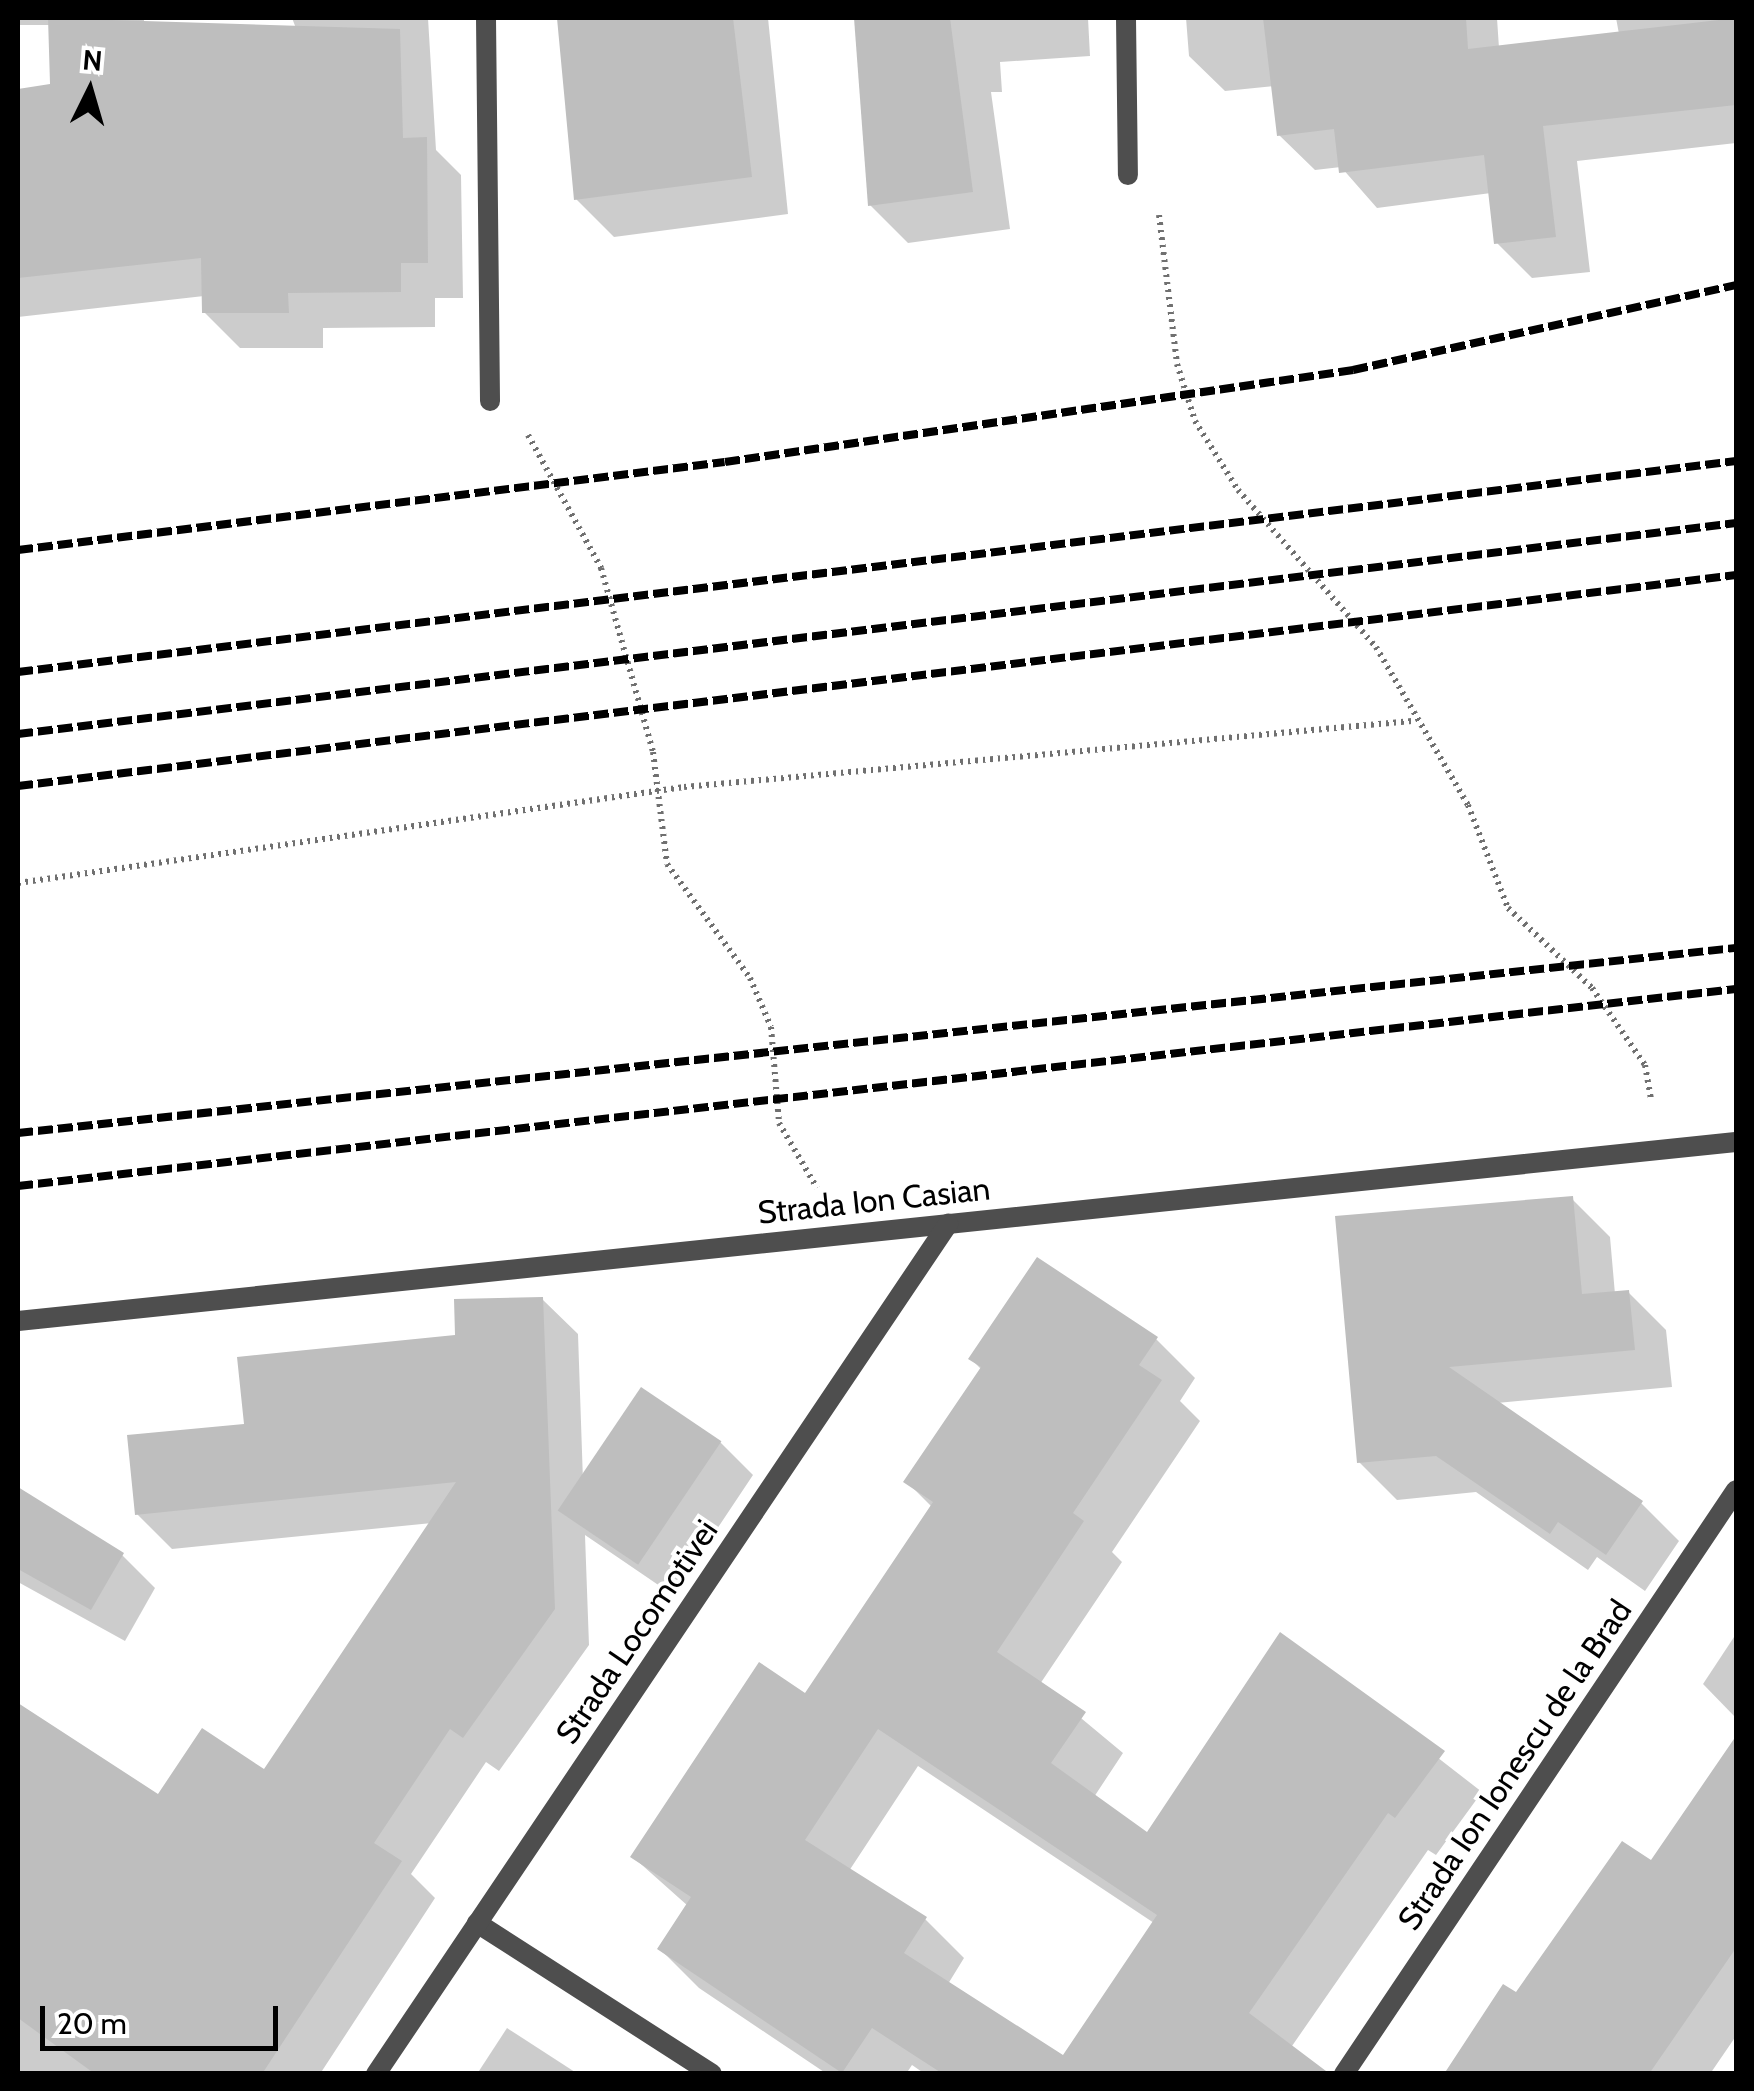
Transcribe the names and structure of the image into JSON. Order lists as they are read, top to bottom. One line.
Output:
{"streets":{"street":["Strada Ion Casian","Strada Locomotivei","Strada Ion Ionescu de la Brad"]},"crossings":[["Strada Ion Casian","Strada Locomotivei"]],"scale_bar":"20 m","north":"top"}
